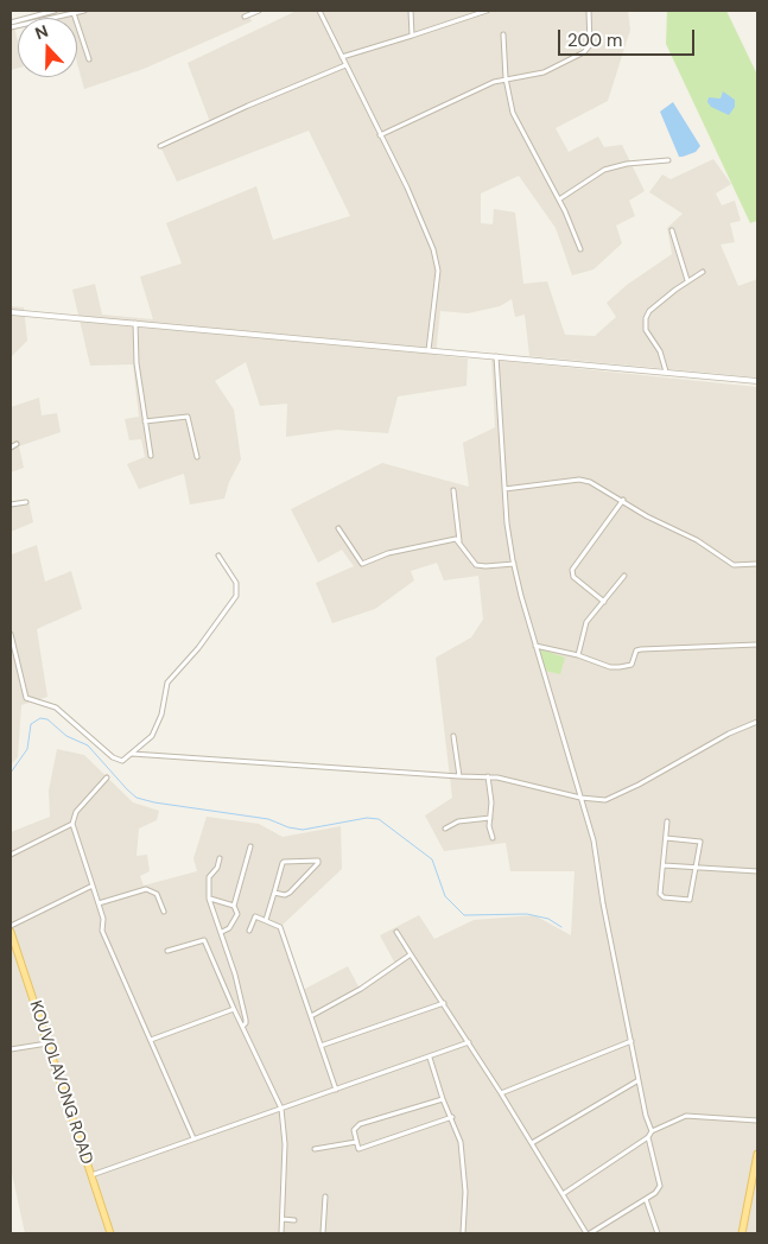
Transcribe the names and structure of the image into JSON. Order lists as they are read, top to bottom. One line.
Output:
{"streets":{"main road":["KOUVOLAVONG ROAD"]},"scale_bar":"200 m","north":"top"}
